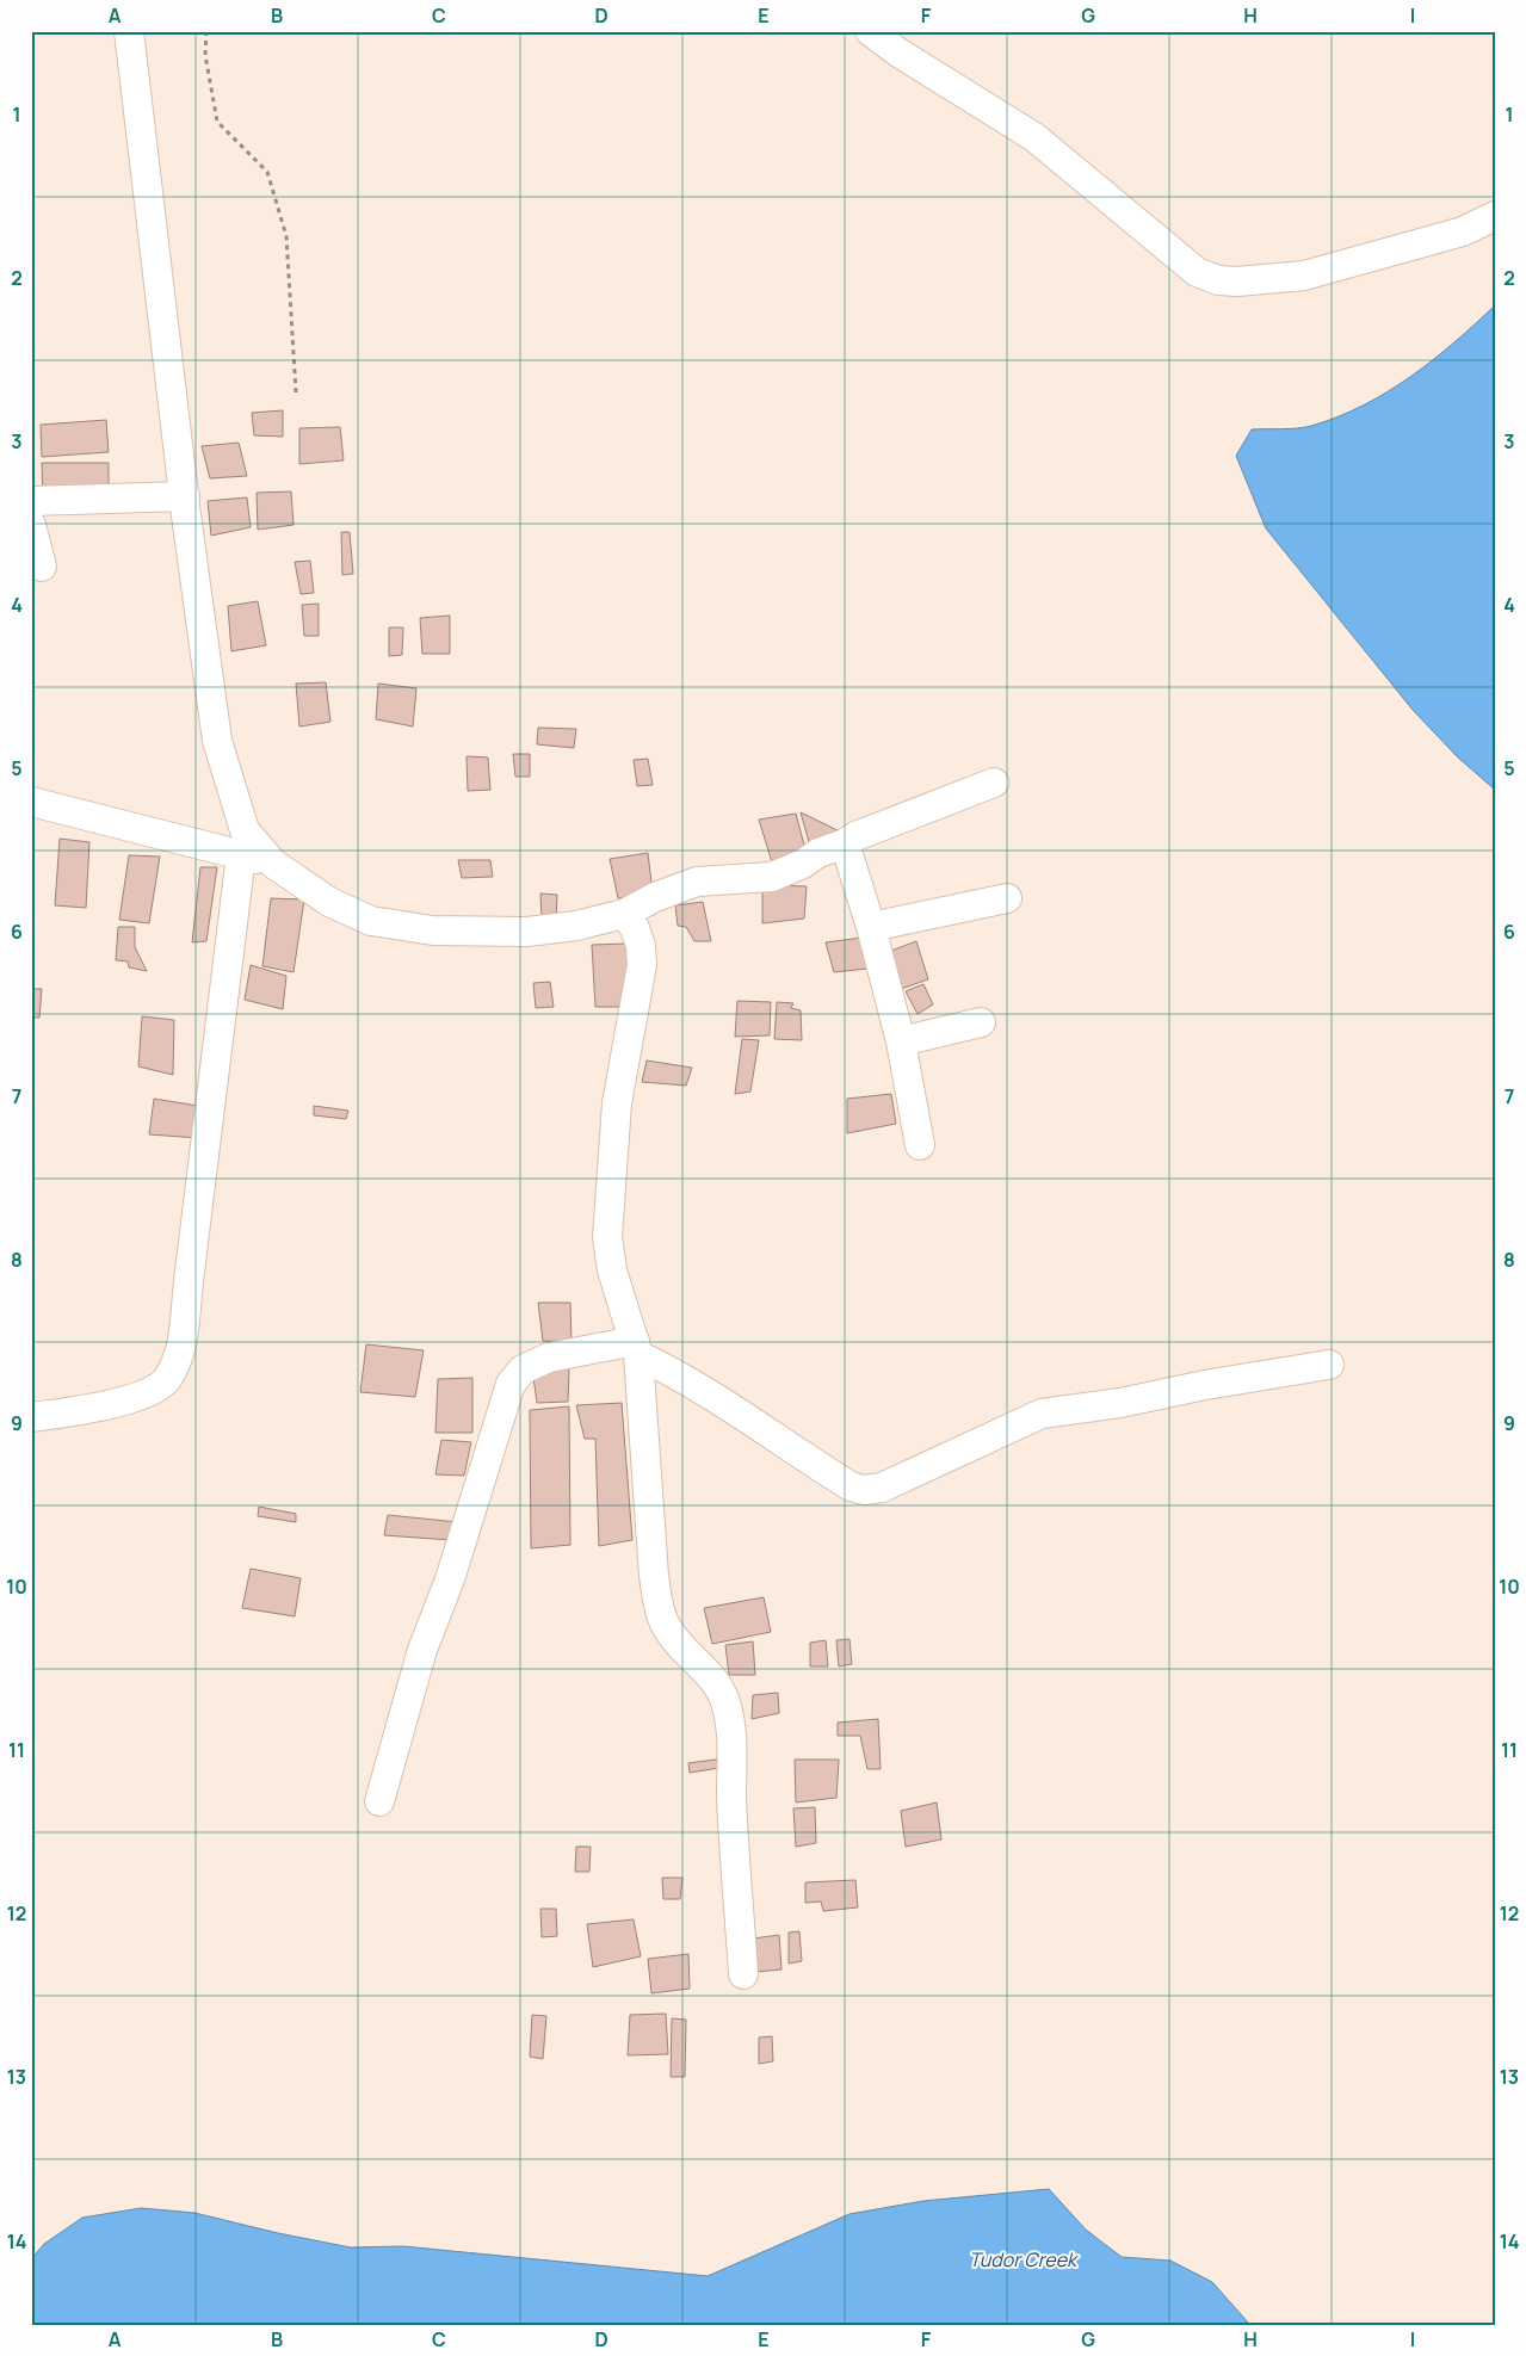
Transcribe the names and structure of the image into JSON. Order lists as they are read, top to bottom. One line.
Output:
{"water":["Tudor Creek"],"grid":{"columns":["A","B","C","D","E","F","G","H","I"],"rows":["1","2","3","4","5","6","7","8","9","10","11","12","13","14"]}}
